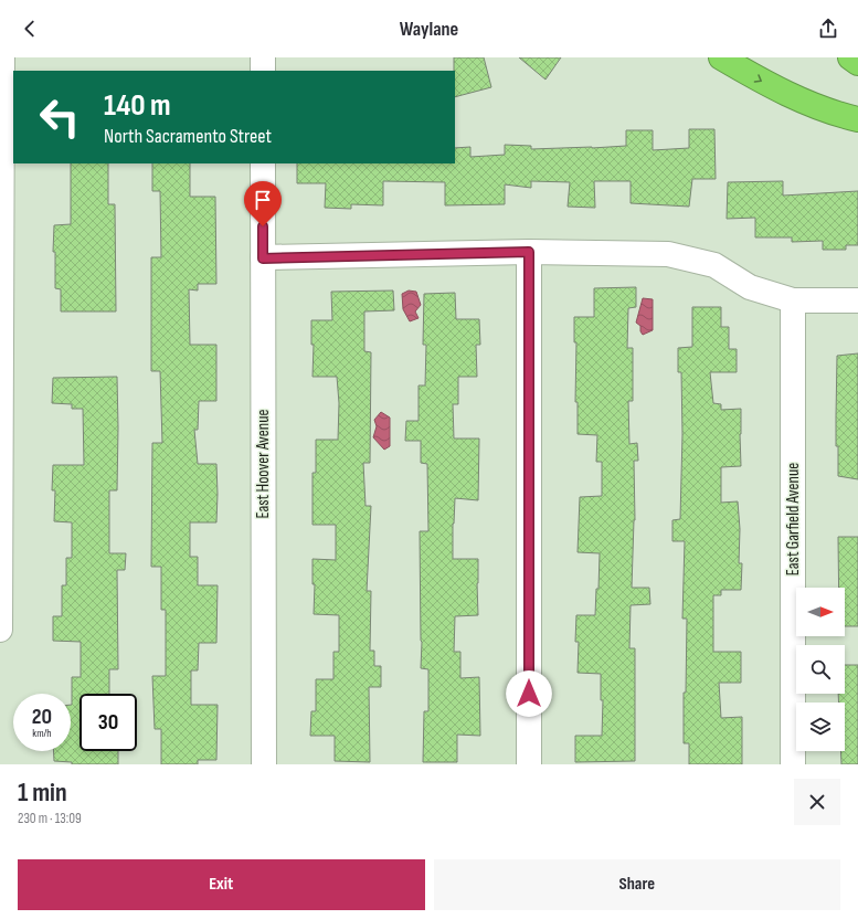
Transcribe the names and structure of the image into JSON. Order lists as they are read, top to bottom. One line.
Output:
{"streets":{"street":["East Hoover Avenue","East Garfield Avenue"]},"north":"right","page":{"header":"Waylane","turn":["140 m","North Sacramento Street"],"speed":"20 km/h","limit":"30","heading":["1 min","230 m · 13:09"],"buttons":["Exit","Share"]}}
